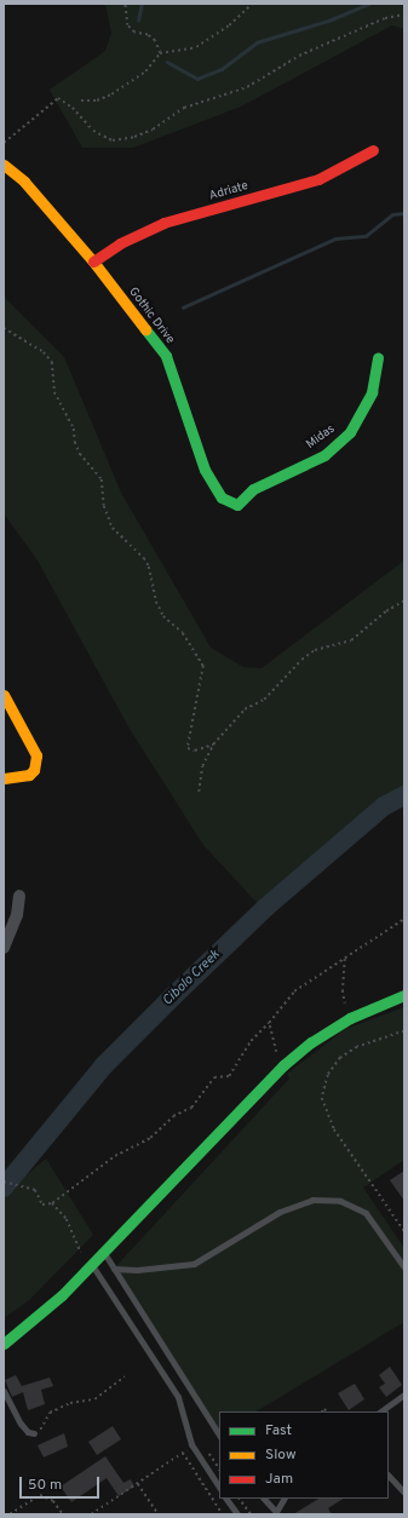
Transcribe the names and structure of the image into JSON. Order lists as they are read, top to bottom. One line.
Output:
{"streets":{"street":["Adriate","Gothic Drive","Midas"]},"crossings":[["Adriate","Gothic Drive"],["Gothic Drive","Midas"]],"water":["Cibolo Creek"],"legend":["Fast","Slow","Jam"],"scale_bar":"50 m"}
